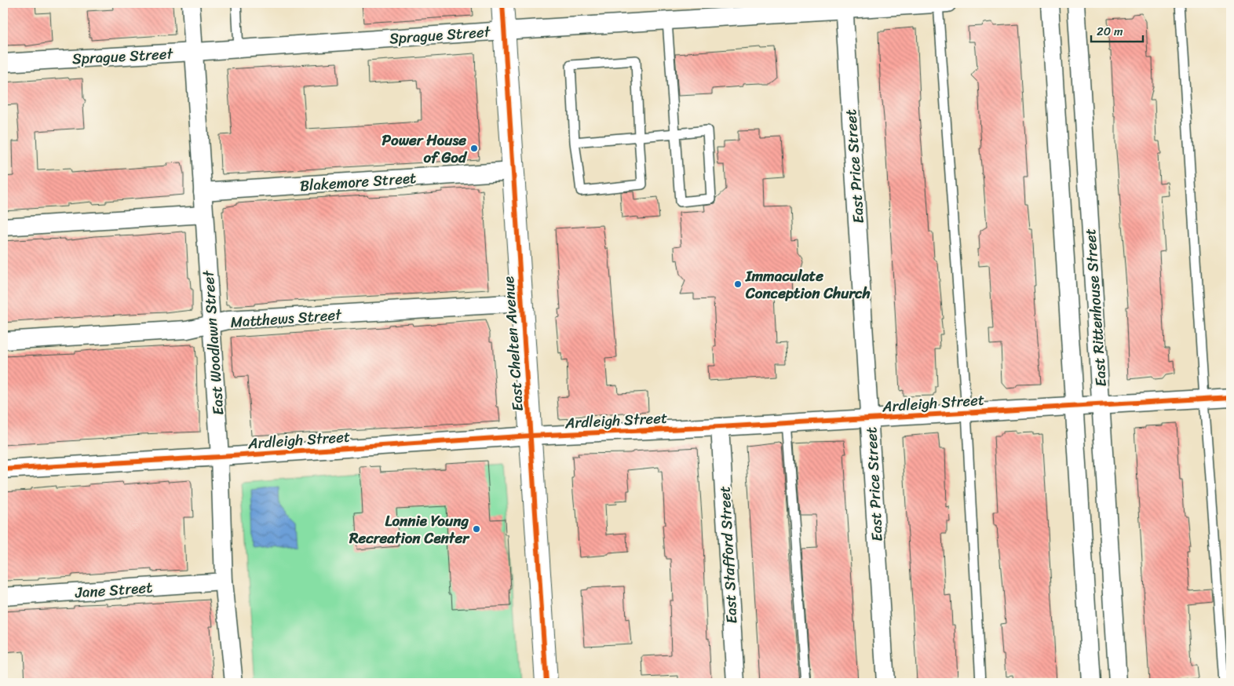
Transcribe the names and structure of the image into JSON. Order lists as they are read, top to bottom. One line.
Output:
{"streets":{"street":["Sprague Street","East Price Street","Blakemore Street","East Rittenhouse Street","Matthews Street","East Woodlawn Street","East Chelten Avenue","Ardleigh Street","East Stafford Street","Jane Street"]},"crossings":[["Sprague Street","East Price Street"],["Sprague Street","East Woodlawn Street"],["Sprague Street","East Chelten Avenue"],["East Price Street","Ardleigh Street"],["Blakemore Street","East Woodlawn Street"],["Blakemore Street","East Chelten Avenue"],["East Rittenhouse Street","Ardleigh Street"],["Matthews Street","East Woodlawn Street"],["Matthews Street","East Chelten Avenue"],["East Woodlawn Street","Ardleigh Street"],["East Woodlawn Street","Jane Street"],["East Chelten Avenue","Ardleigh Street"],["Ardleigh Street","East Stafford Street"]],"places":["Power House of God","Immaculate Conception Church","Lonnie Young Recreation Center"],"scale_bar":"20 m"}
